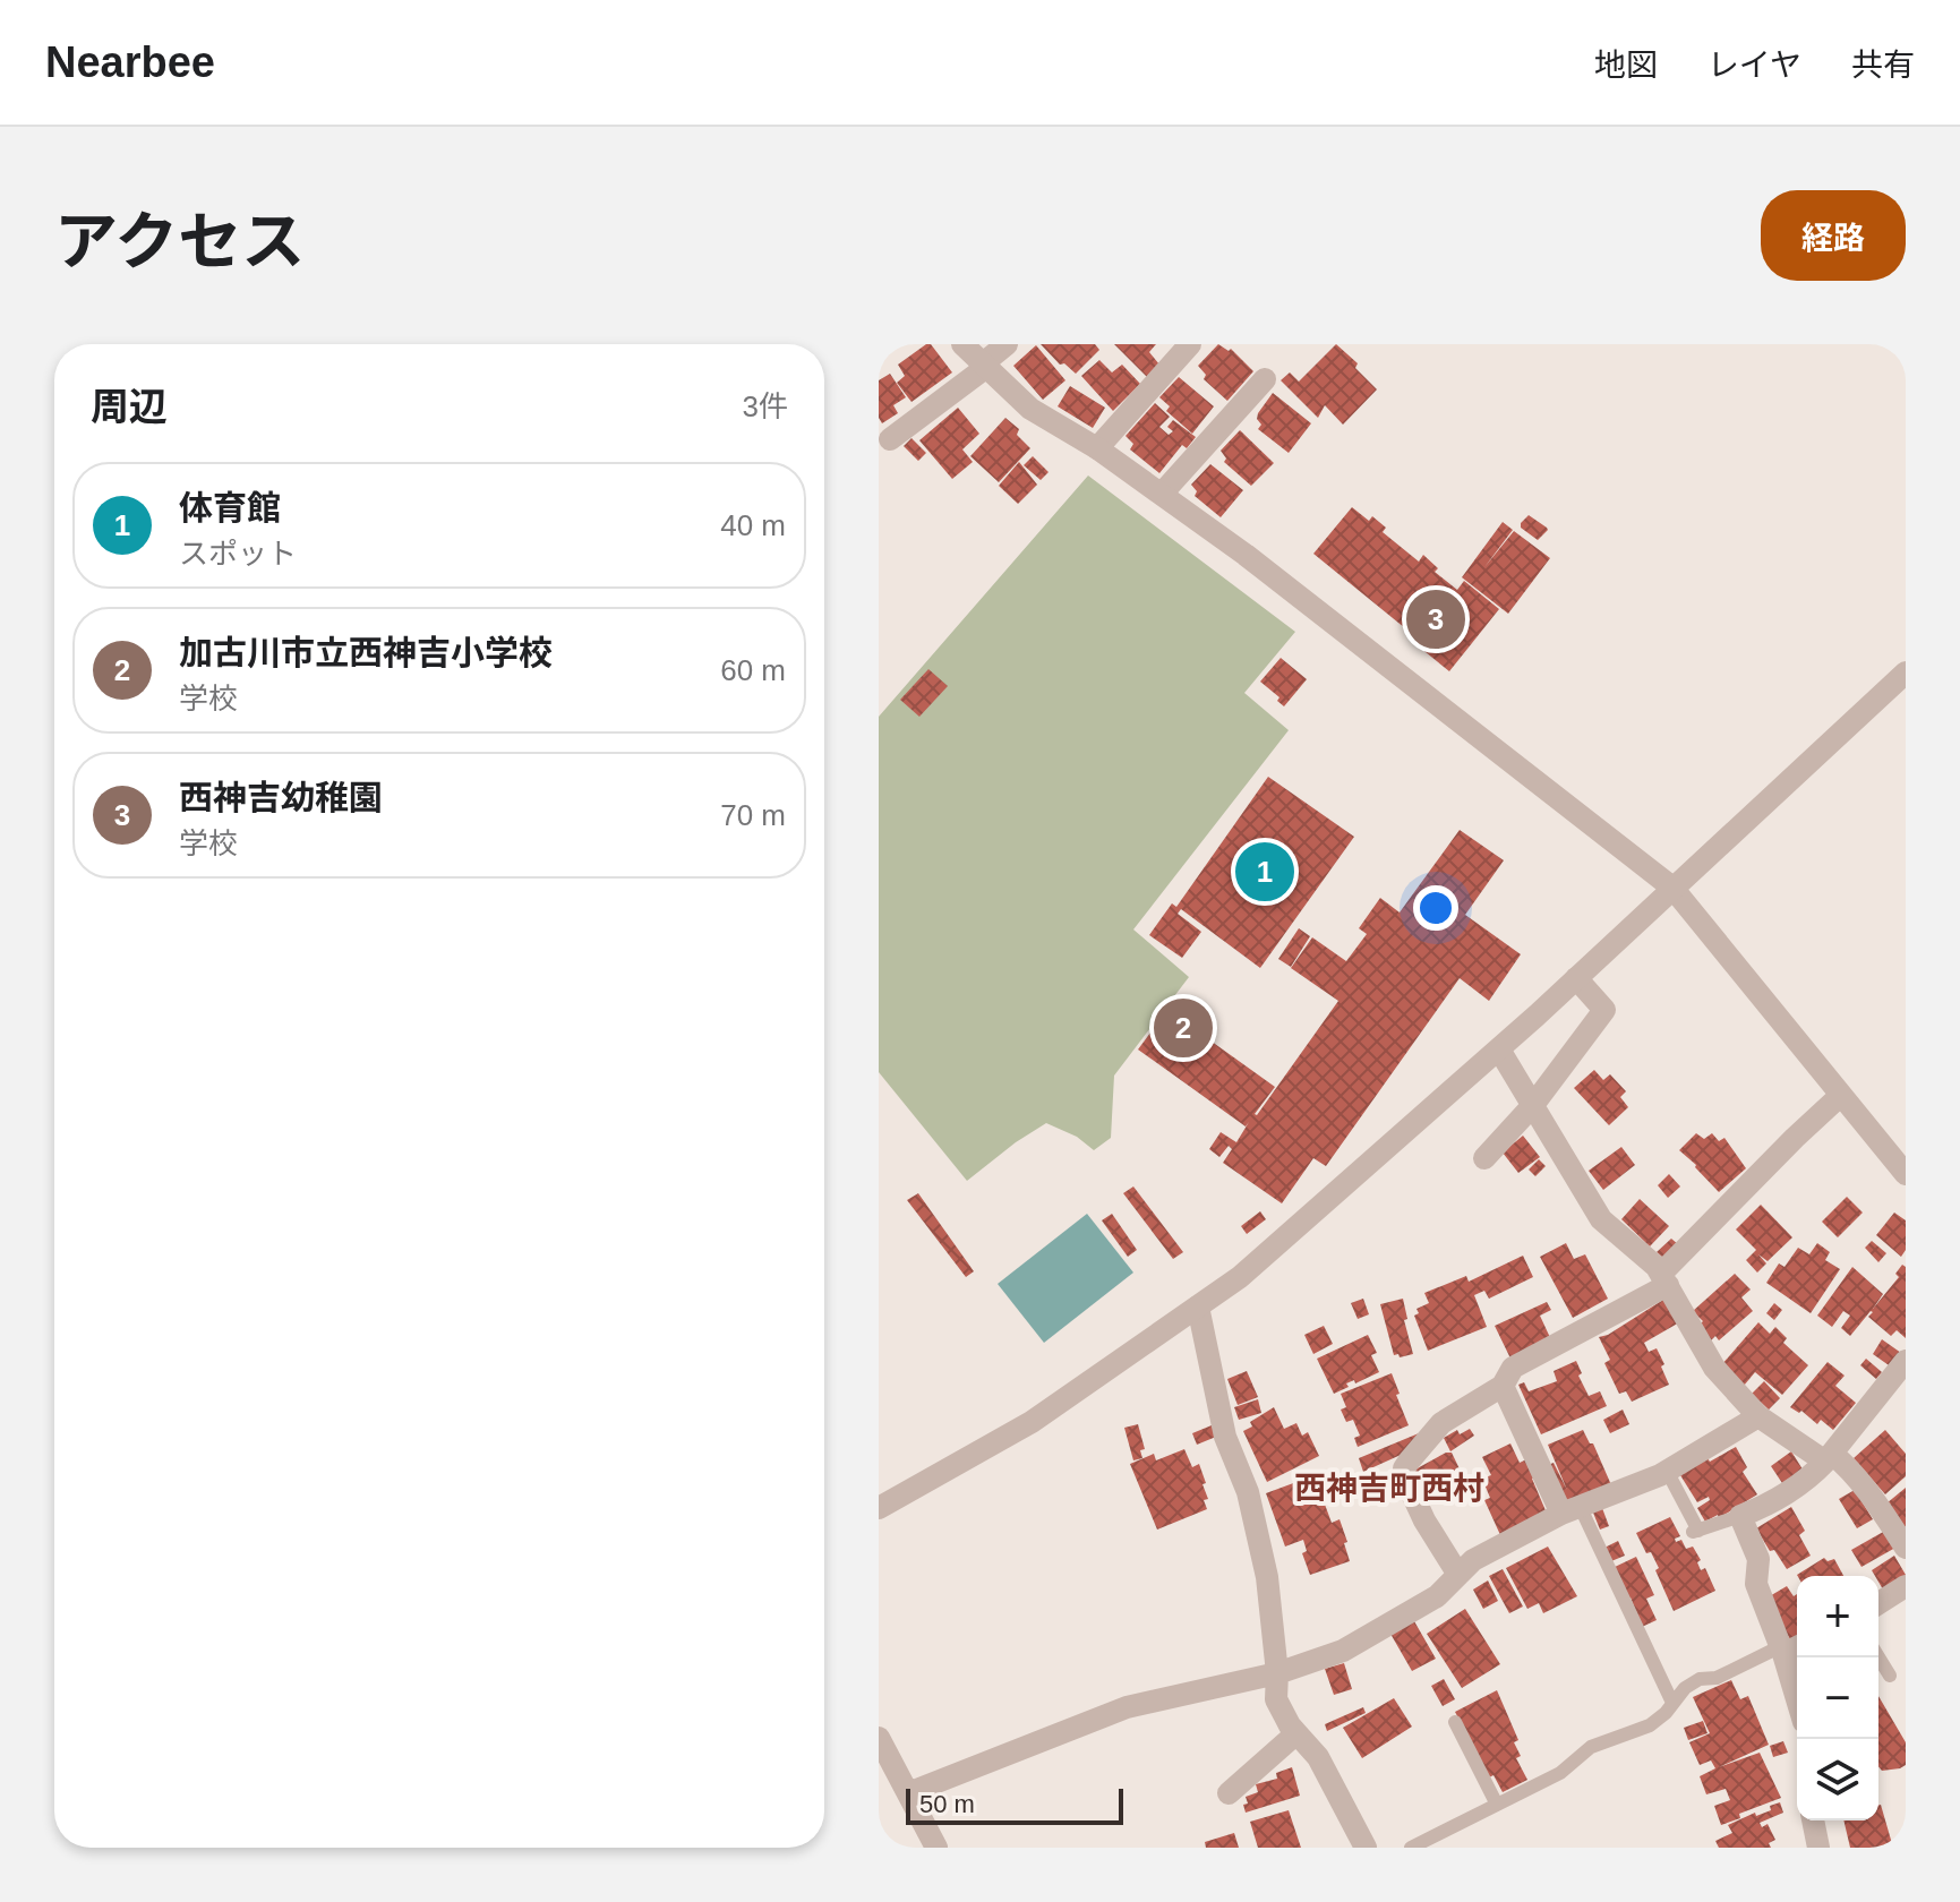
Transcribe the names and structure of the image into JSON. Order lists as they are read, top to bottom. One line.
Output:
{"districts":["西神吉町西村"],"scale_bar":"50 m","page":{"header":"Nearbee","nav":["地図","レイヤ","共有"],"title":"アクセス","buttons":"経路","heading":["周辺","3件"],"list":[{"mark":"1","name":"体育館","note":"スポット","value":"40 m"},{"mark":"2","name":"加古川市立西神吉小学校","note":"学校","value":"60 m"},{"mark":"3","name":"西神吉幼稚園","note":"学校","value":"70 m"}],"pins":["3","1","2"],"map_buttons":["+","−"],"scale":"50 m"}}
